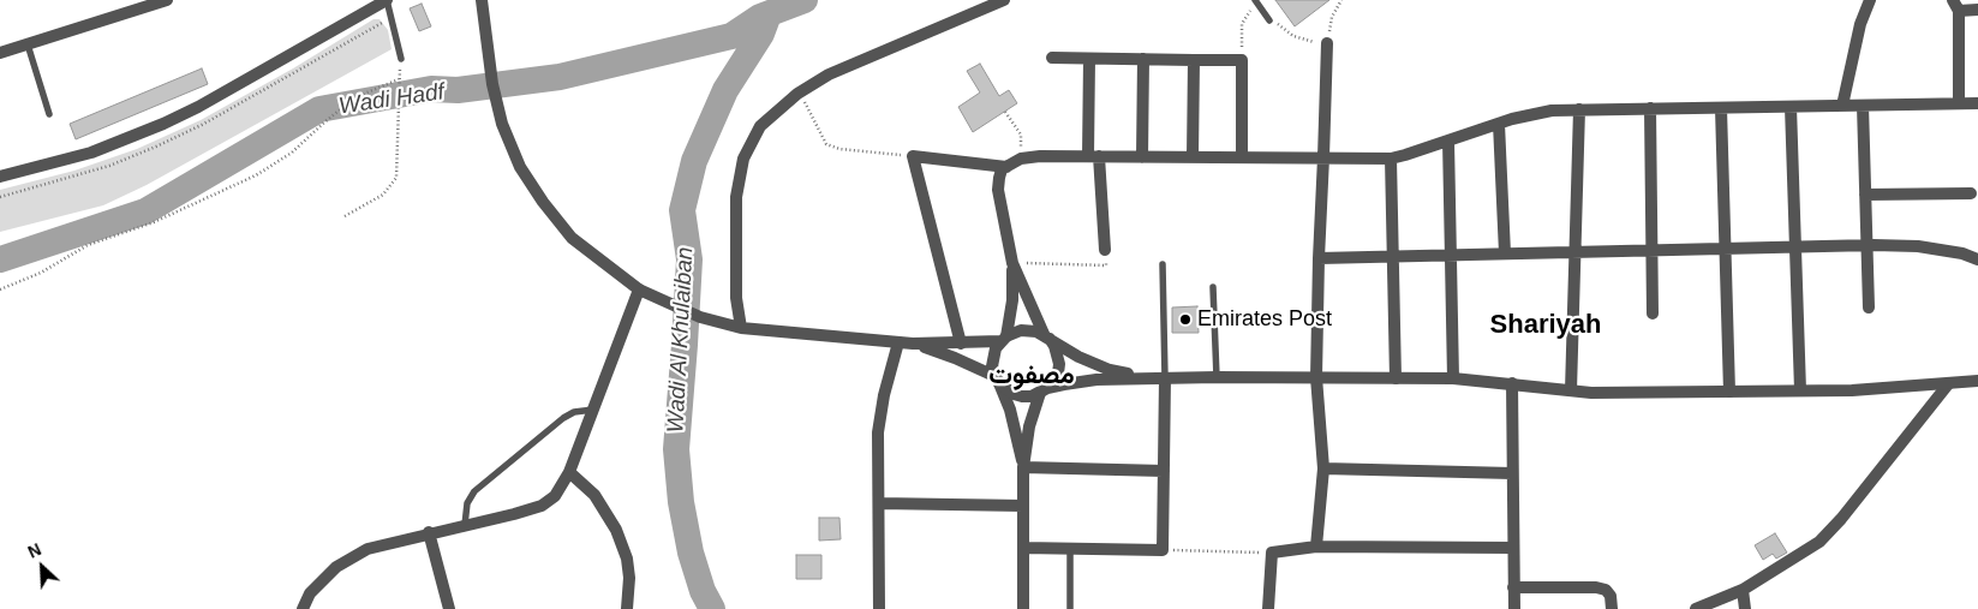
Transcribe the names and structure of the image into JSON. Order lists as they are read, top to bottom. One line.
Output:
{"districts":["Shariyah","مصفوت"],"water":["Wadi Hadf","Wadi Al Khulaiban"],"places":["Emirates Post"],"north":"top left"}
